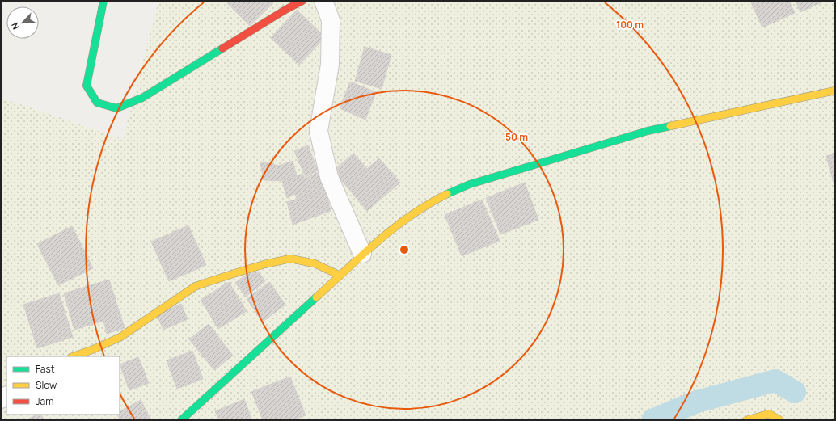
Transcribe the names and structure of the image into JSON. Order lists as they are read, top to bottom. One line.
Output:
{"legend":["Fast","Slow","Jam"],"north":"bottom left","rings":["100 m","50 m"]}
